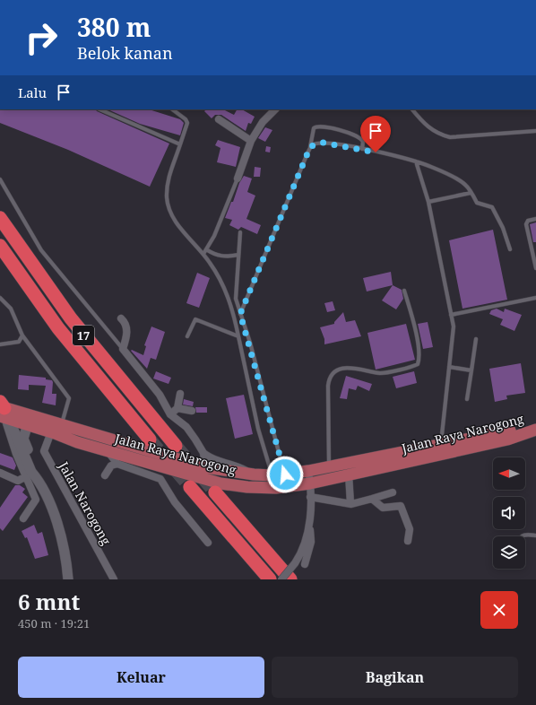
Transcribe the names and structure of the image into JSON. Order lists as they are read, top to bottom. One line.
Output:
{"streets":{"highway":["17"],"main road":["Jalan Raya Narogong"],"street":["Jalan Narogong"]},"north":"left","page":{"turn":["380 m","Belok kanan"],"then":"Lalu","heading":["6 mnt","450 m · 19:21"],"buttons":["Keluar","Bagikan"]}}
